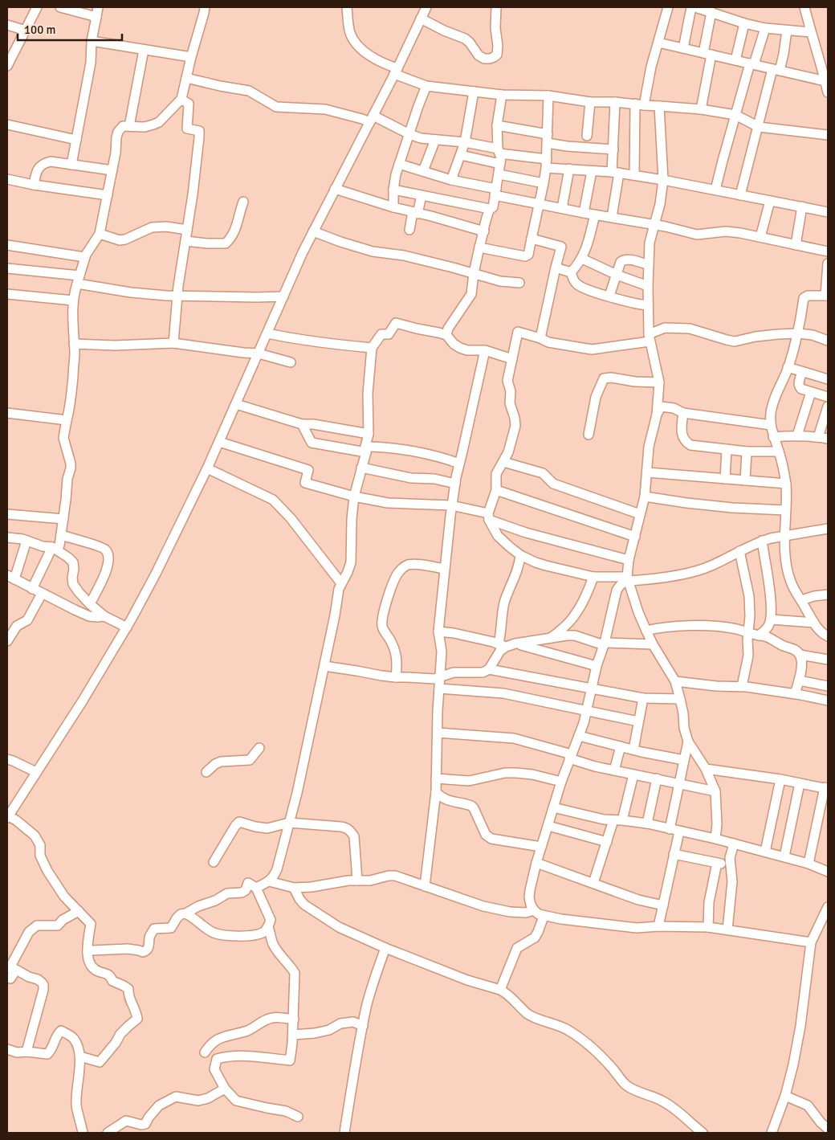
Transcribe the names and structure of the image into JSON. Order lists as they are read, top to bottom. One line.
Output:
{"scale_bar":"100 m"}
